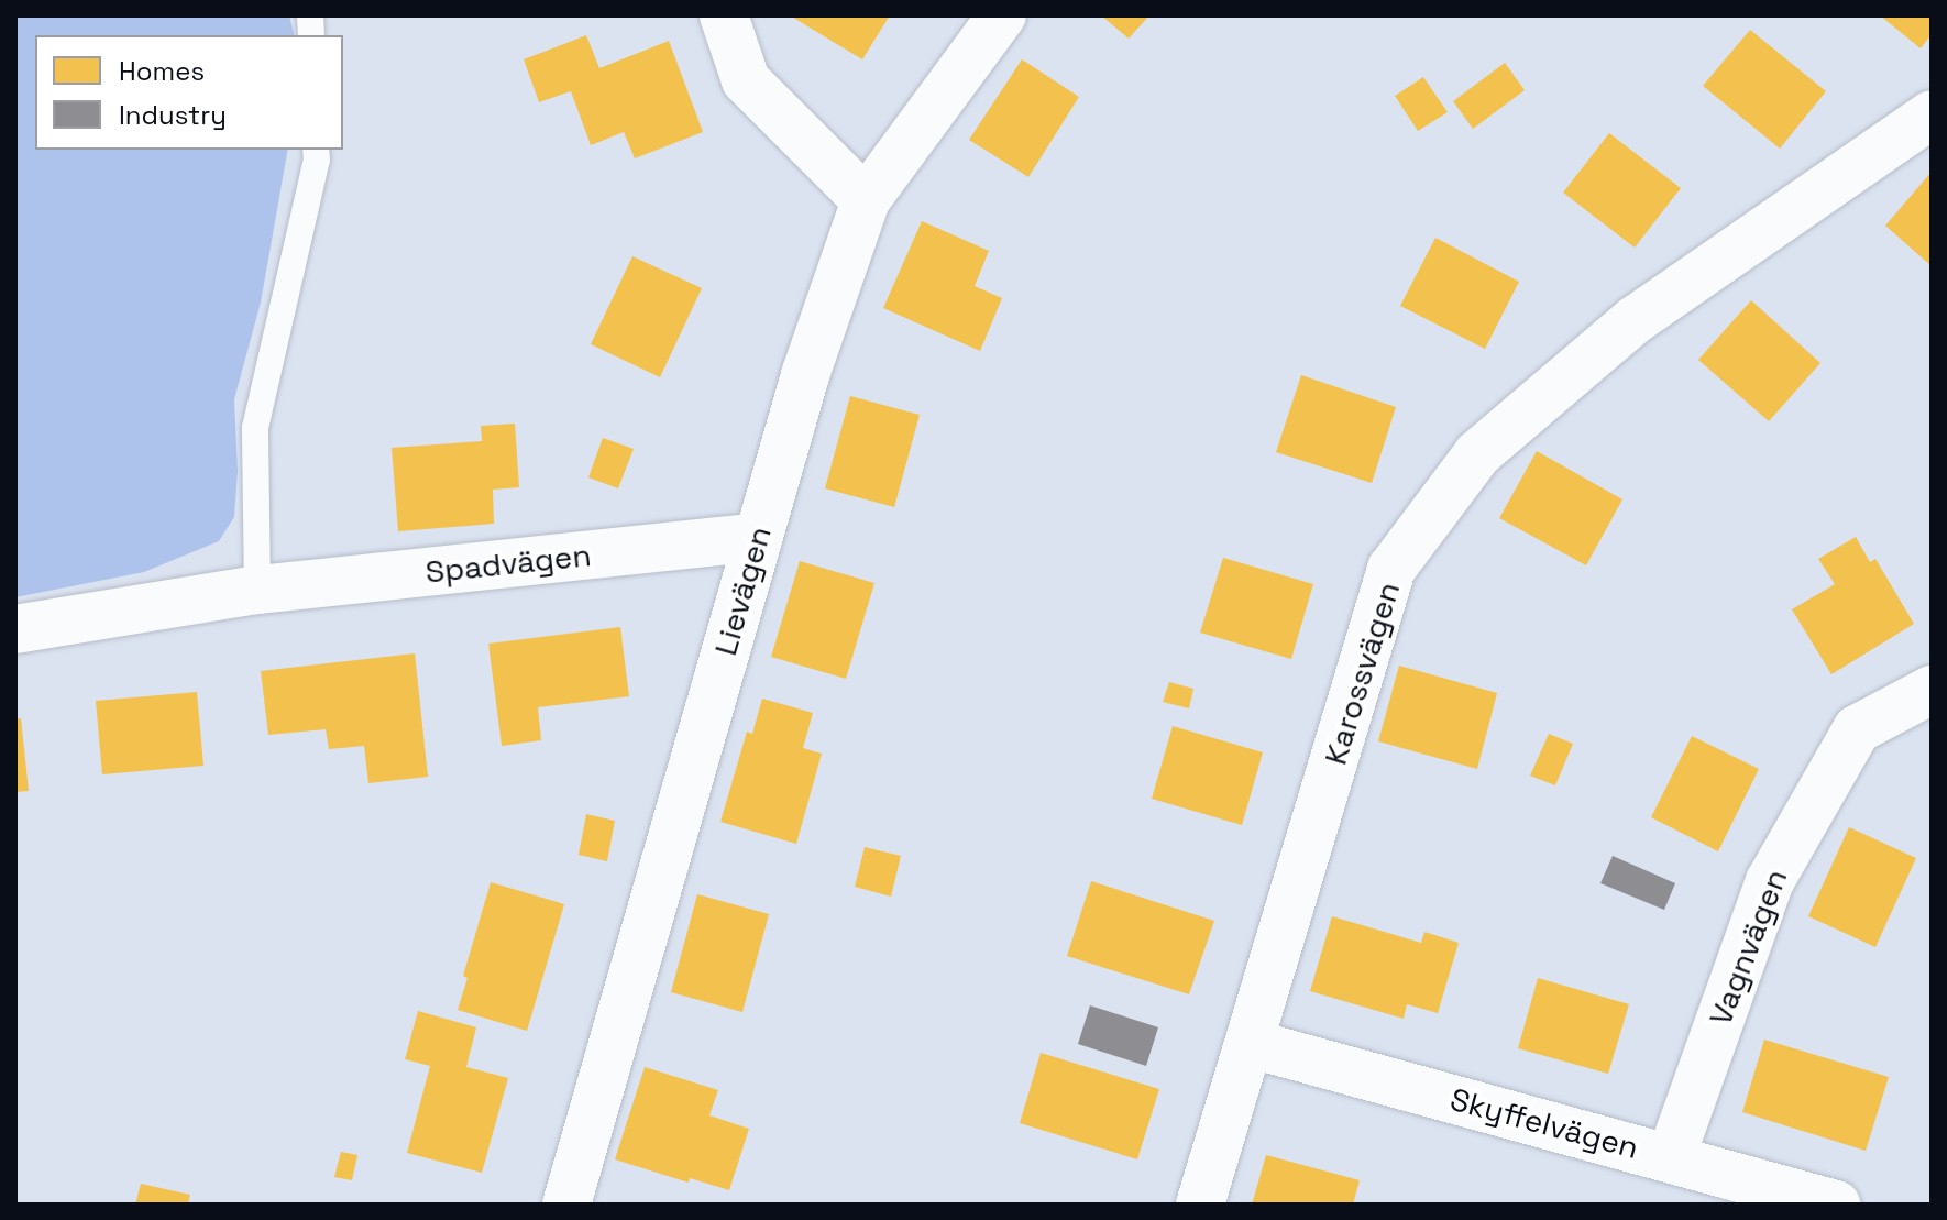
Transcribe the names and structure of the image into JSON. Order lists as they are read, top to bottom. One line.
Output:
{"streets":{"street":["Spadvägen","Lievägen","Karossvägen","Vagnvägen","Skyffelvägen"]},"crossings":[["Spadvägen","Lievägen"],["Karossvägen","Skyffelvägen"],["Vagnvägen","Skyffelvägen"]],"legend":["Homes","Industry"]}
